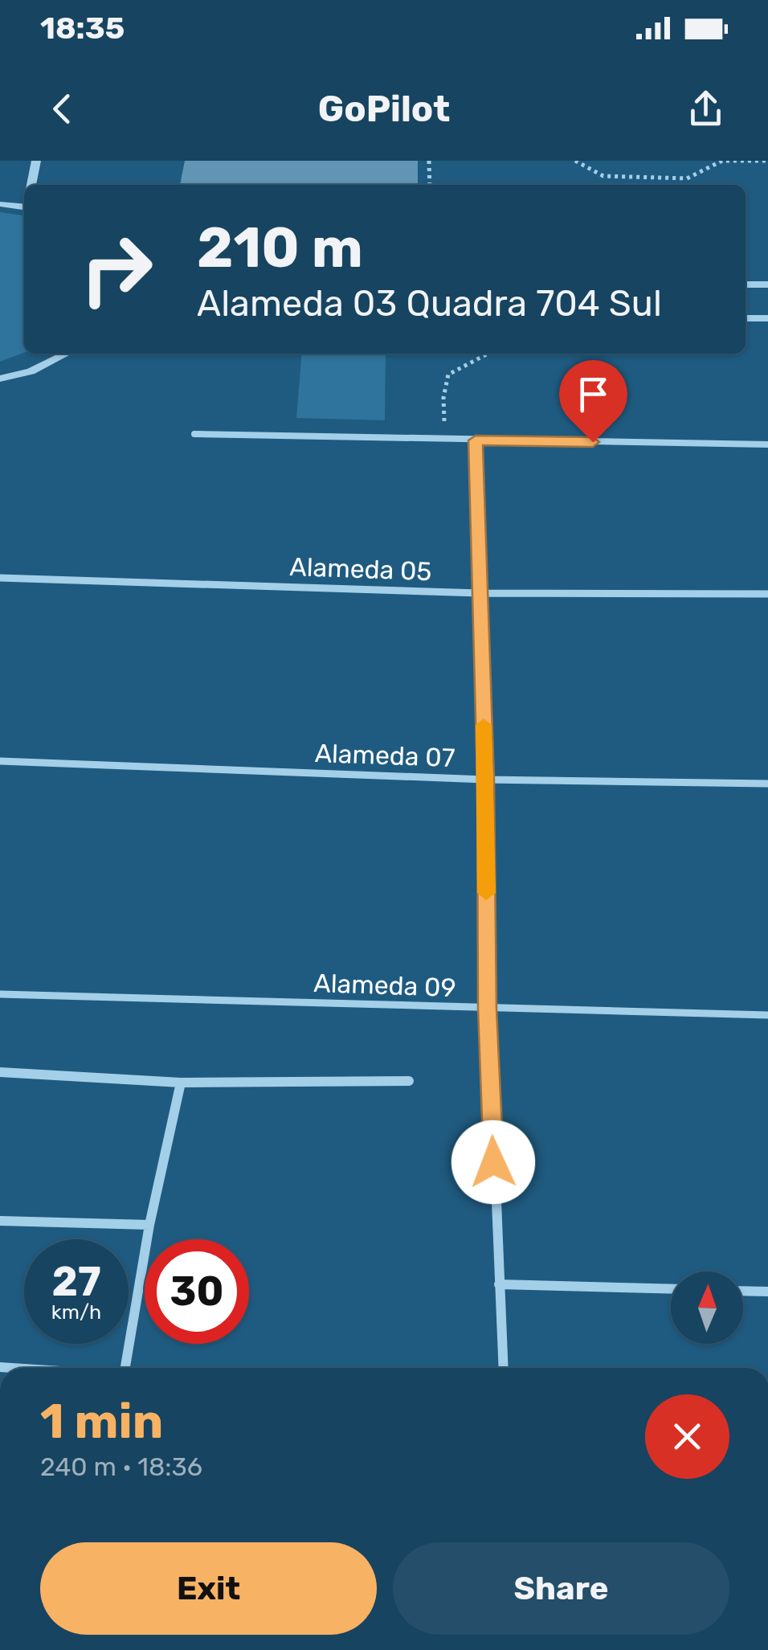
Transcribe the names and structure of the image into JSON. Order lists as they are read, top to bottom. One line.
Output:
{"streets":{"street":["Alameda 05","Alameda 07","Alameda 09"]},"north":"top","page":{"status":"18:35","header":"GoPilot","turn":["210 m","Alameda 03 Quadra 704 Sul"],"speed":"27 km/h","limit":"30","heading":["1 min","240 m · 18:36"],"buttons":["Exit","Share"]}}
